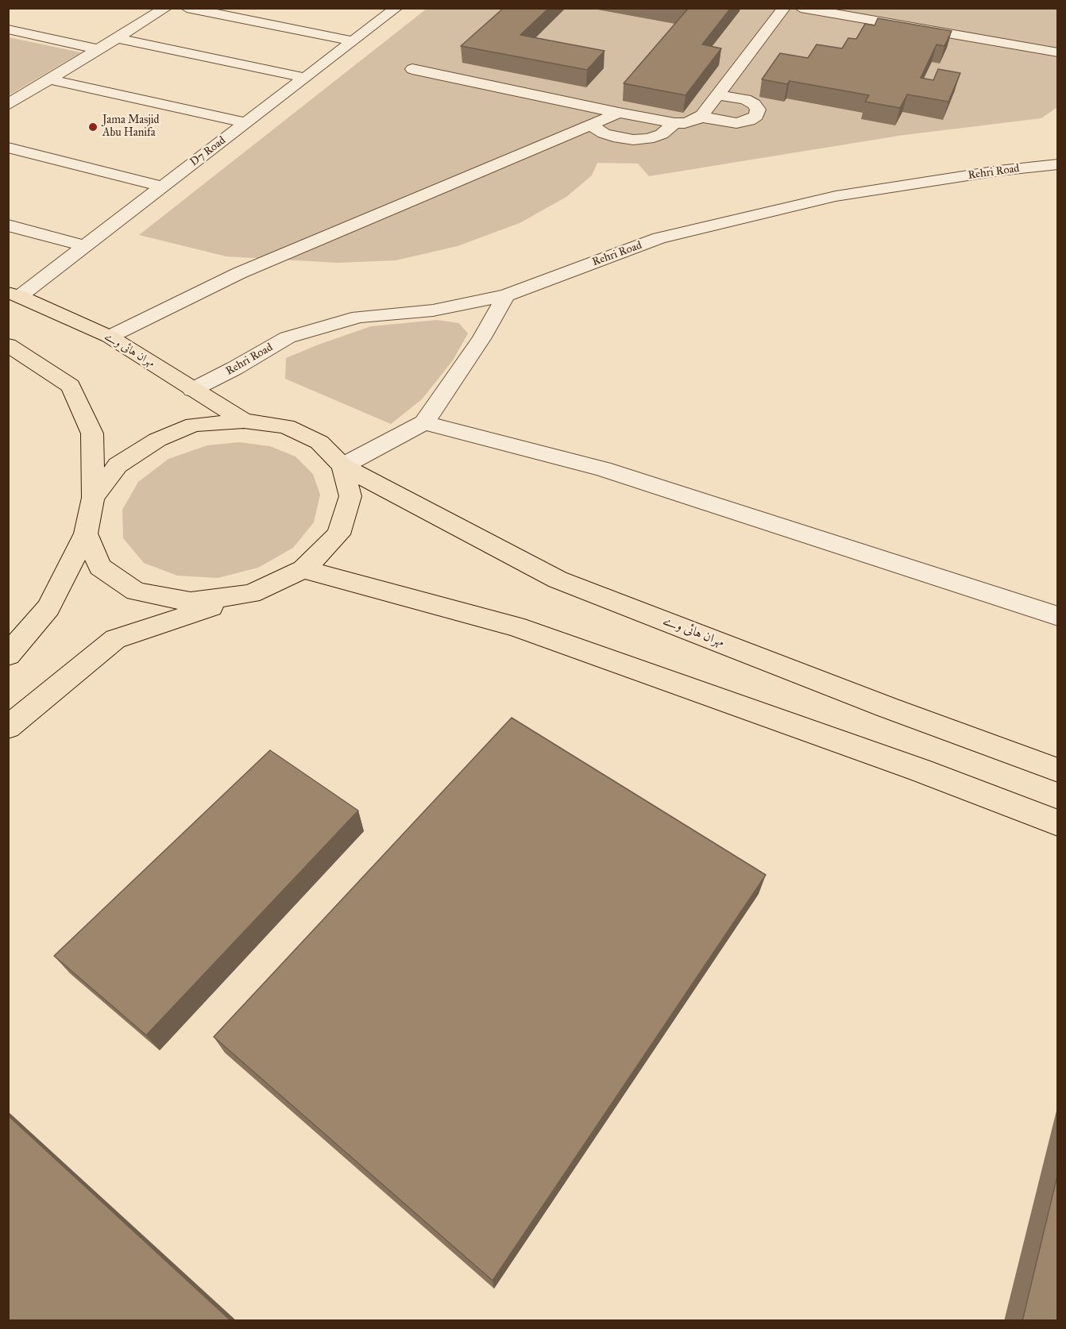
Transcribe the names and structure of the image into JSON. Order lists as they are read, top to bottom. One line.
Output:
{"streets":{"main road":["مہران ہائی وے"],"street":["D7 Road","Rehri Road"]},"crossings":[["D7 Road","مہران ہائی وے"],["Rehri Road","مہران ہائی وے"]],"places":["Jama Masjid Abu Hanifa"]}
